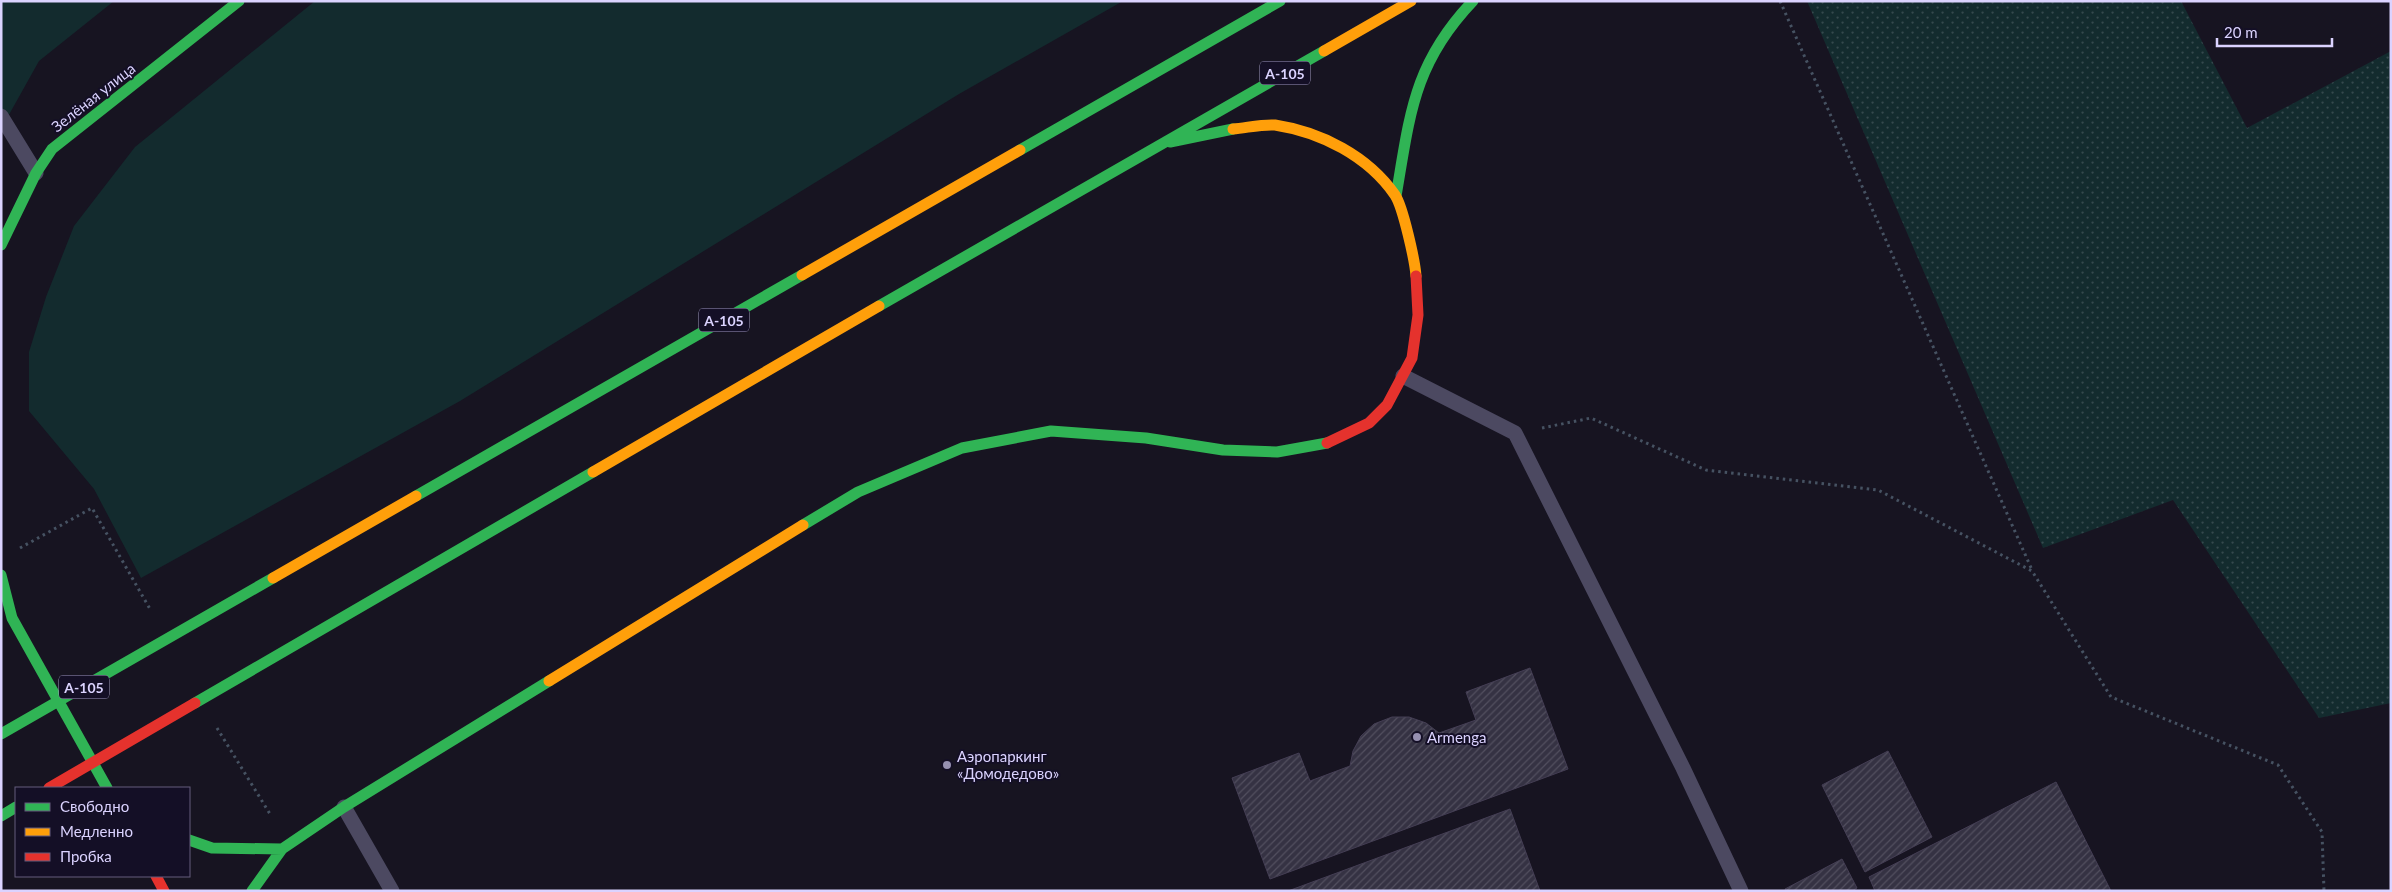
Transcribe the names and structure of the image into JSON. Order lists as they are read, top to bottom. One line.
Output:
{"streets":{"main road":["А-105","Зелёная улица"]},"places":["Armenga","Аэропаркинг «Домодедово»"],"legend":["Свободно","Медленно","Пробка"],"scale_bar":"20 m"}
